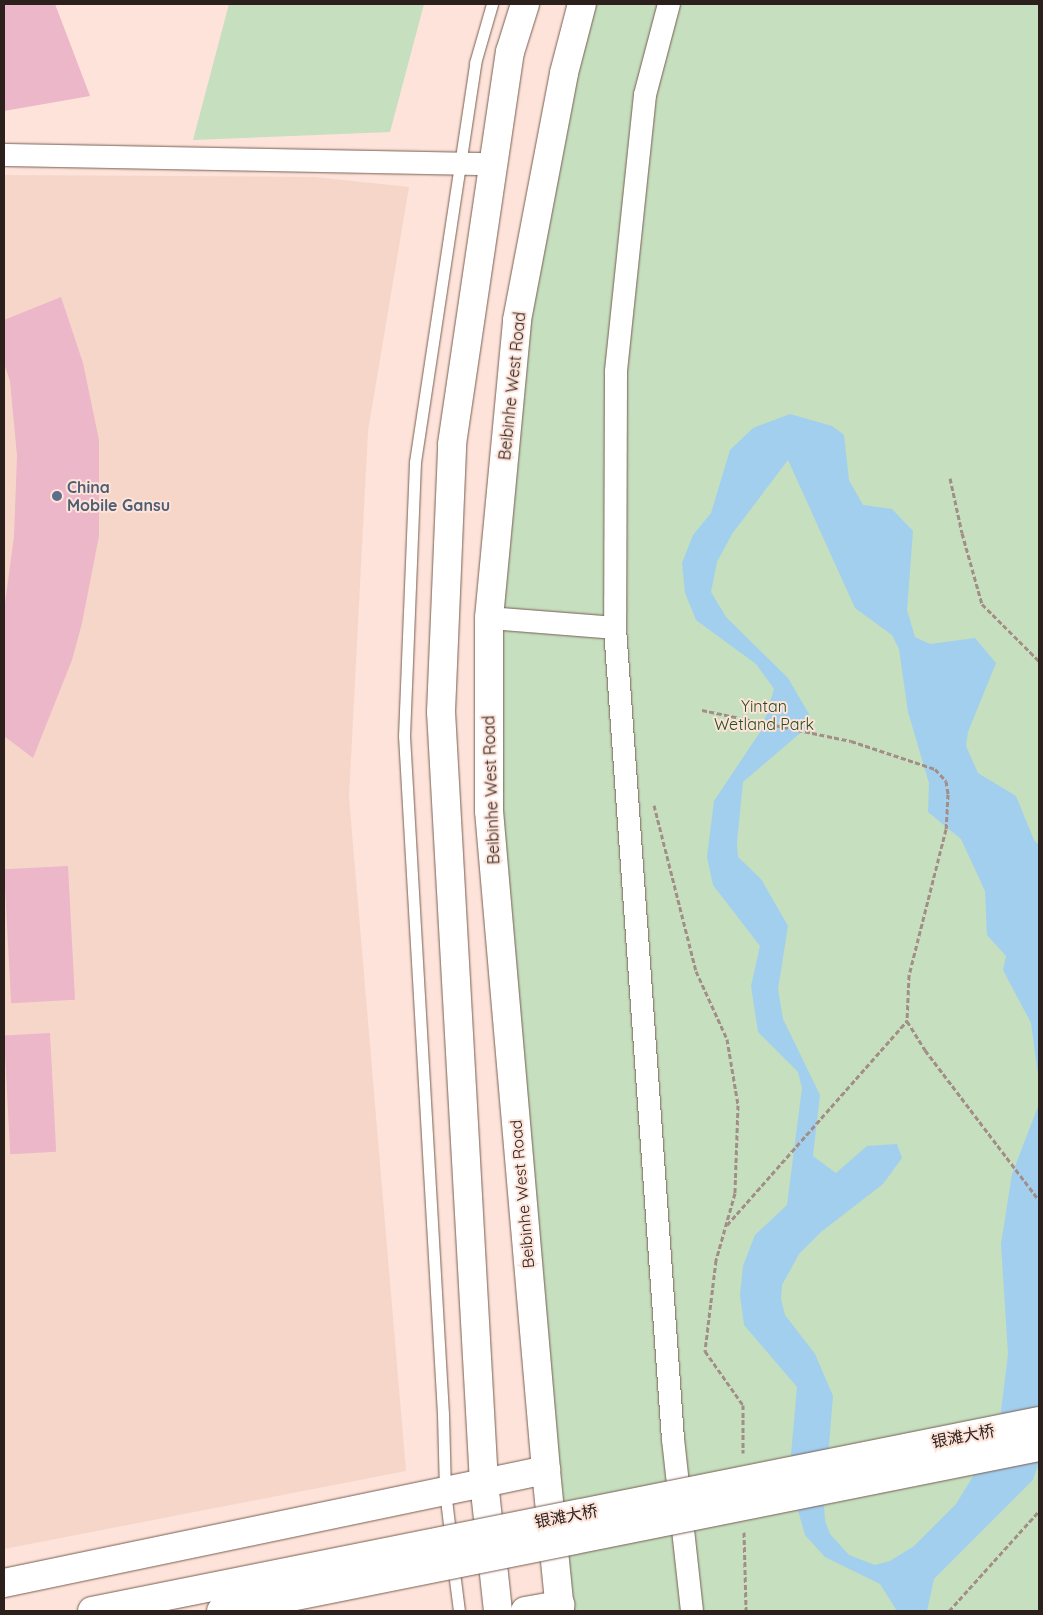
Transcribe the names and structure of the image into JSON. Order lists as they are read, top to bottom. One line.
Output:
{"streets":{"main road":["Beibinhe West Road","银滩大桥"]},"parks":["Yintan Wetland Park"],"places":["China Mobile Gansu"]}
